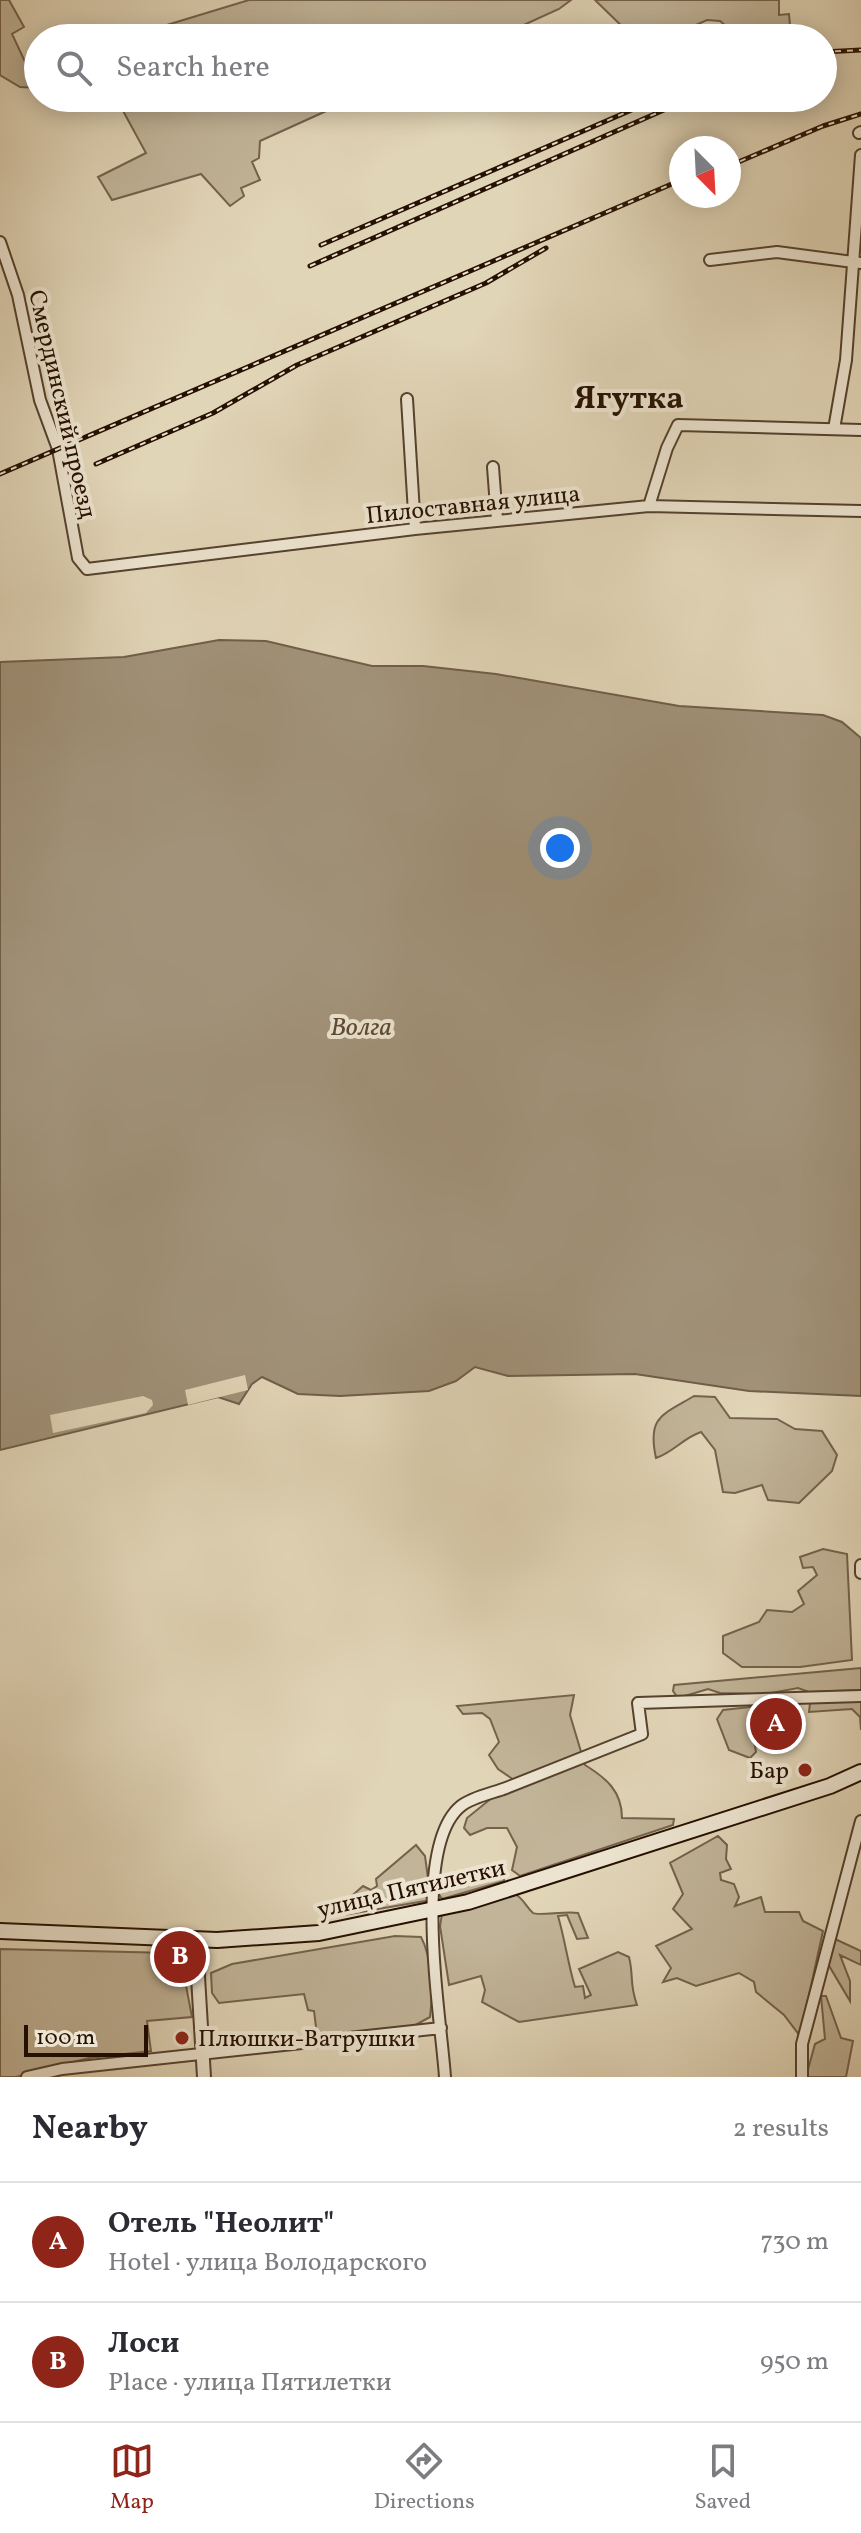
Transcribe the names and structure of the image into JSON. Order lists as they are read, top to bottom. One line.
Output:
{"streets":{"main road":["улица Пятилетки"],"street":["Смердинский проезд","Пилоставная улица"]},"crossings":[["Смердинский проезд","Пилоставная улица"]],"districts":["Ягутка"],"water":["Волга"],"places":["Бар","Плюшки-Ватрушки"],"scale_bar":"100 m","north":"bottom right","page":{"search":"Search here","pins":["A","B"],"scale":"100 m","heading":["Nearby","2 results"],"list":[{"mark":"A","name":"Отель \"Неолит\"","note":"Hotel · улица Володарского","value":"730 m"},{"mark":"B","name":"Лоси","note":"Place · улица Пятилетки","value":"950 m"}],"nav":["Map","Directions","Saved"]}}
